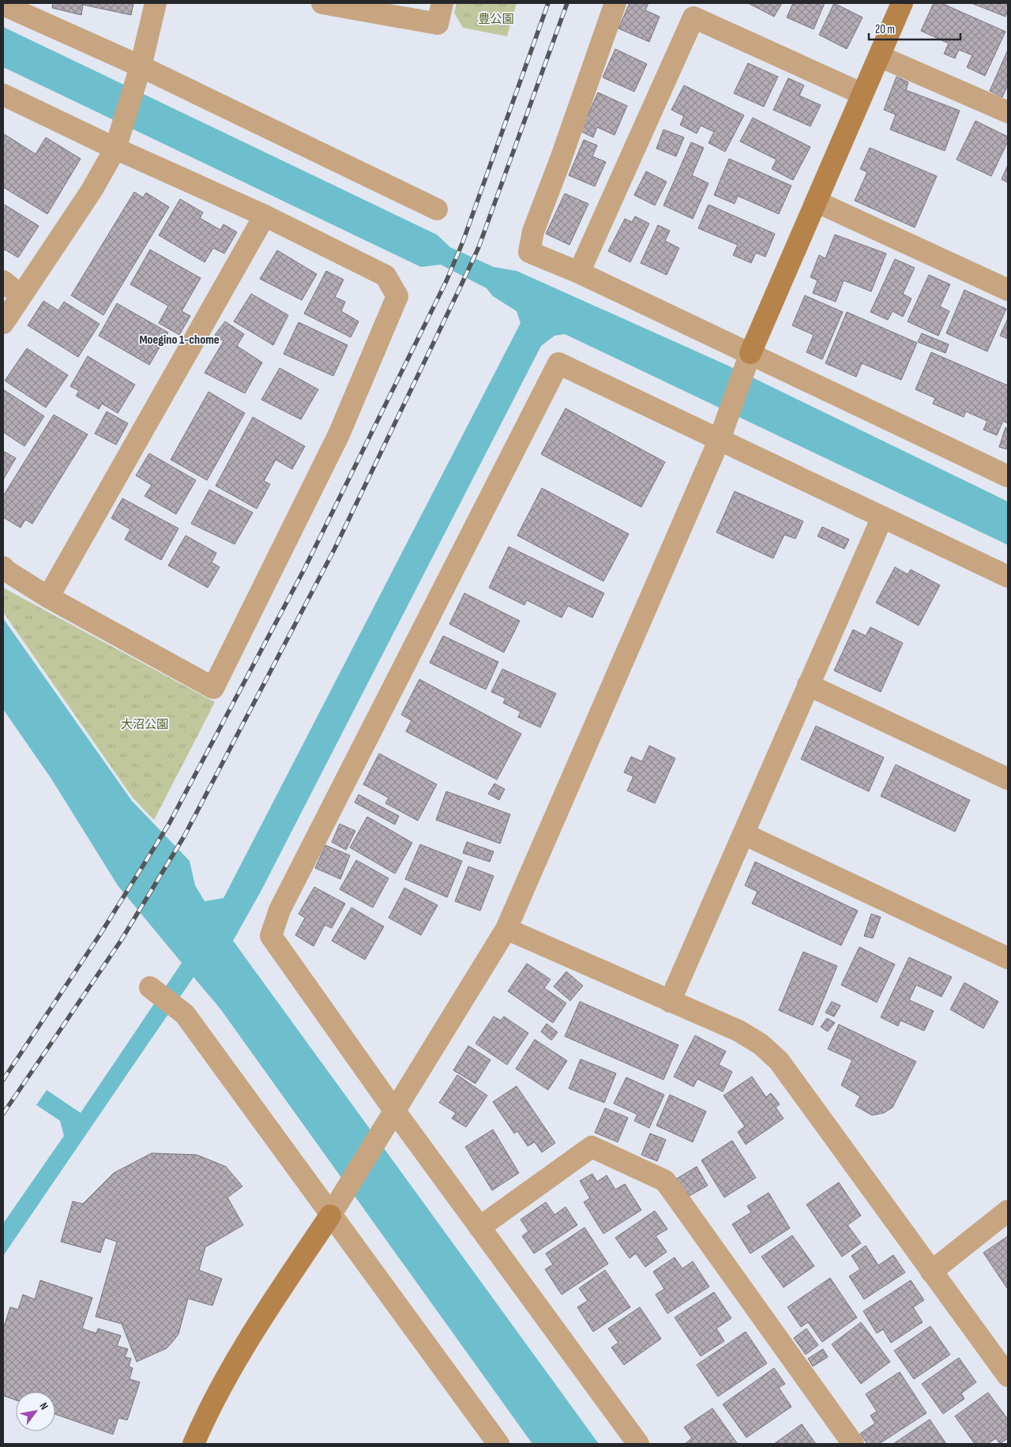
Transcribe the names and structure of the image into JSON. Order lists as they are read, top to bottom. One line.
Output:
{"districts":["Moegino 1-chome"],"parks":["豊公園","大沼公園"],"scale_bar":"20 m","north":"top right"}
